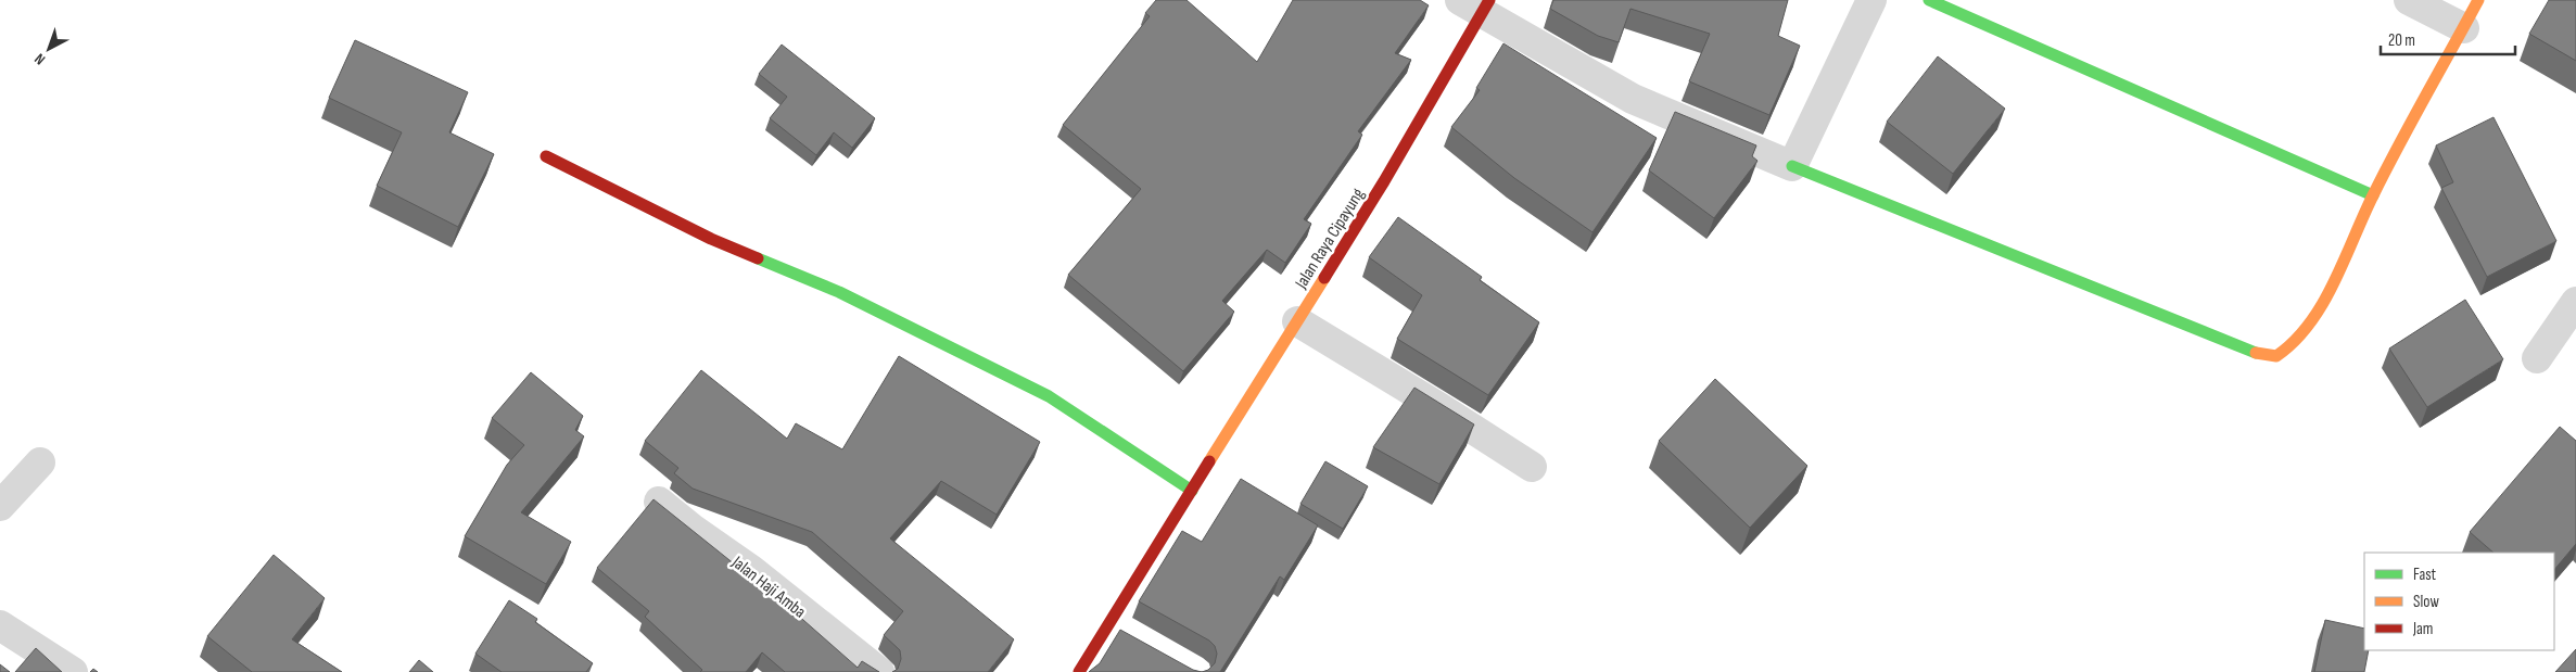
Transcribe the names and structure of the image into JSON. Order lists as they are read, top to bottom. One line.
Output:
{"streets":{"street":["Jalan Raya Cipayung","Jalan Haji Amba"]},"legend":["Fast","Slow","Jam"],"scale_bar":"20 m","north":"bottom left"}
